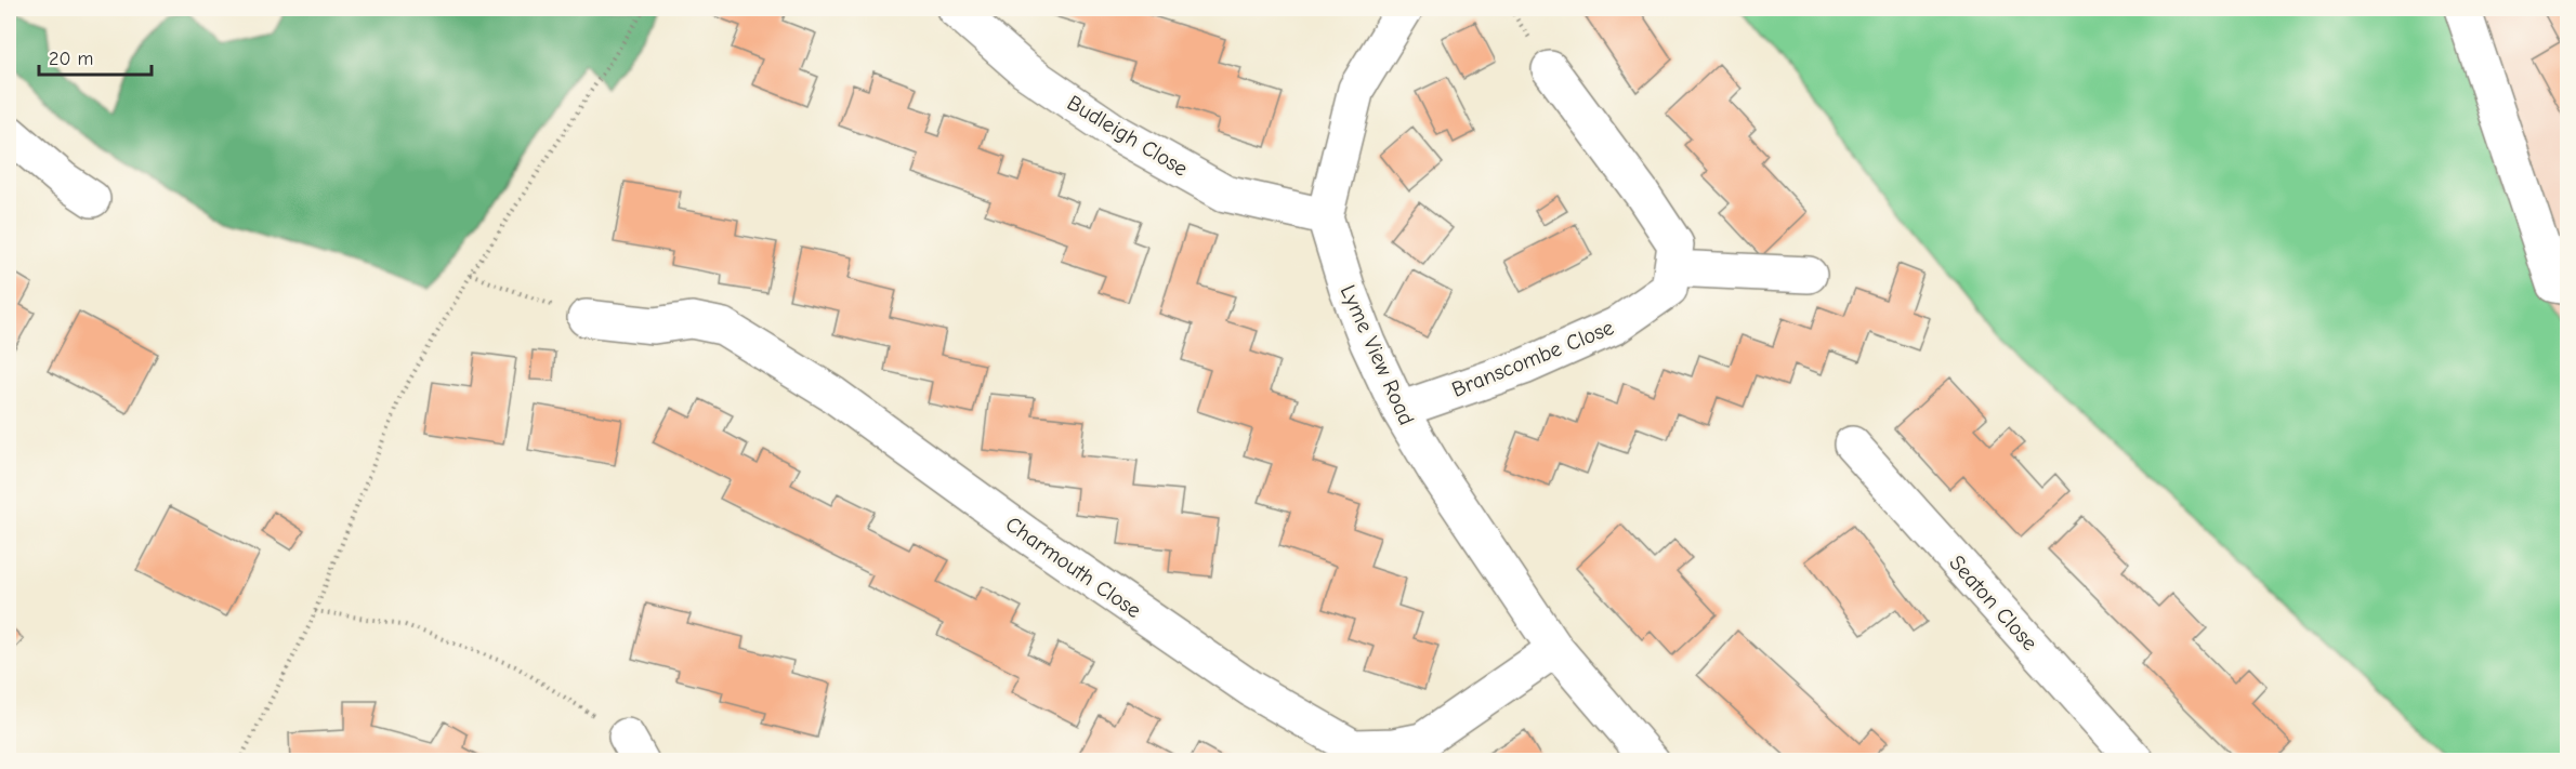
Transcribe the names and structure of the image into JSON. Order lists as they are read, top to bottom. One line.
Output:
{"streets":{"street":["Budleigh Close","Lyme View Road","Branscombe Close","Charmouth Close","Seaton Close"]},"crossings":[["Budleigh Close","Lyme View Road"],["Lyme View Road","Branscombe Close"],["Lyme View Road","Charmouth Close"]],"scale_bar":"20 m"}
